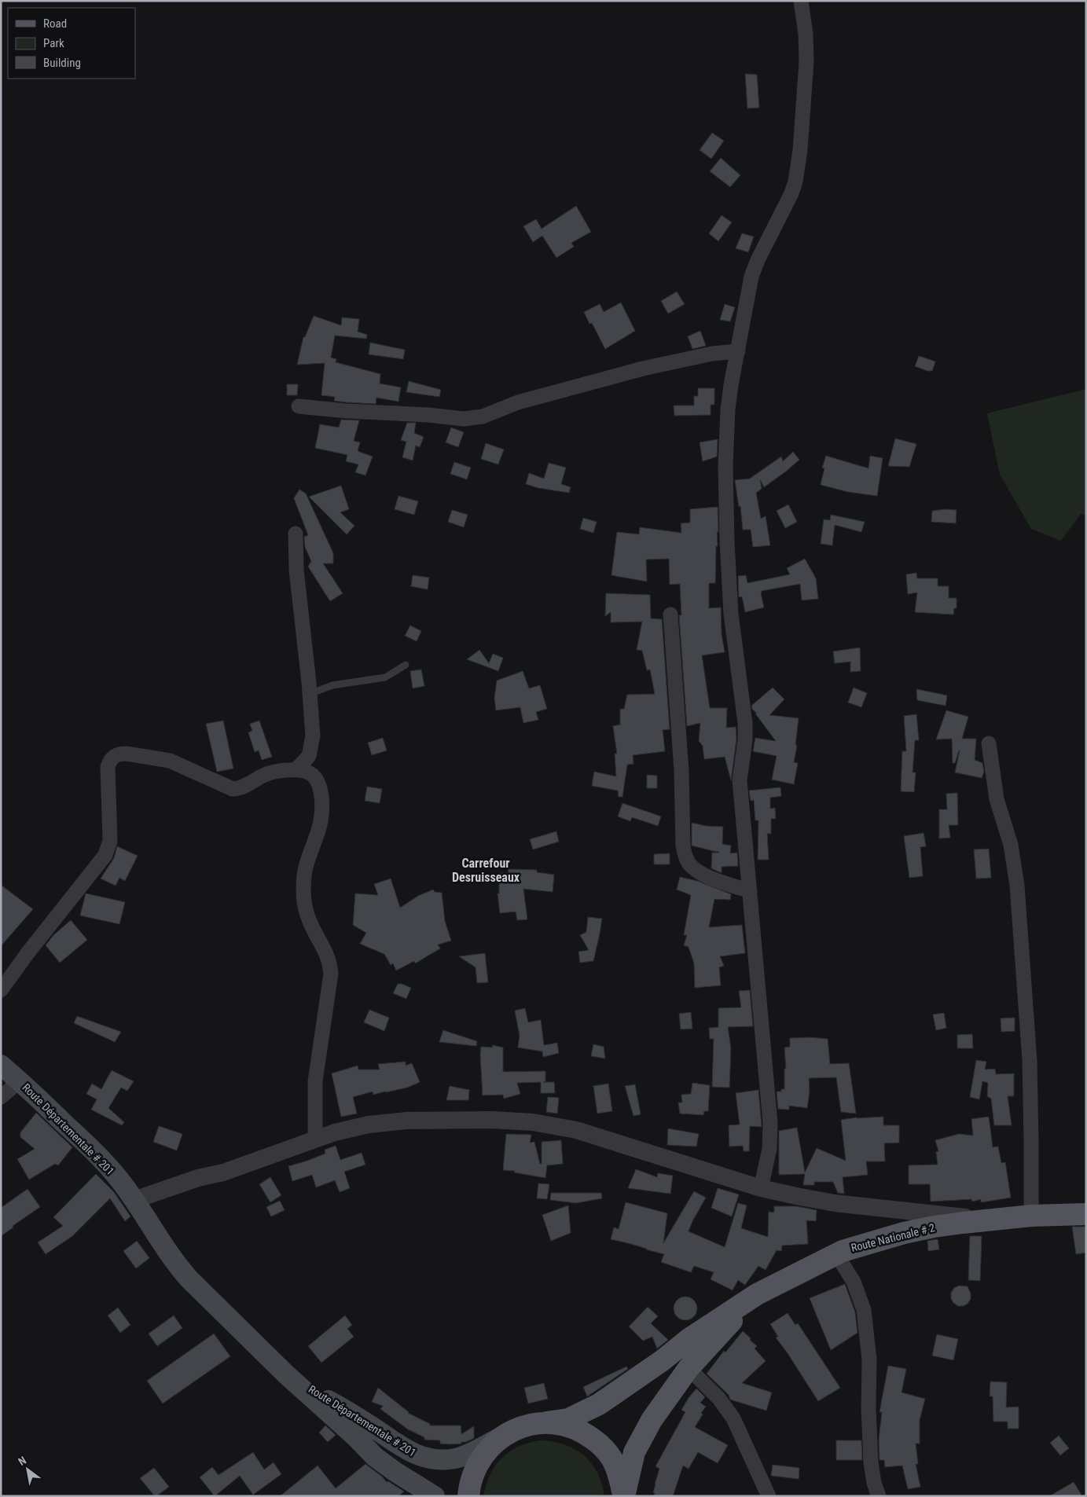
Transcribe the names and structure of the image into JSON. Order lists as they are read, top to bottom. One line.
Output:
{"streets":{"main road":["Route Départementale # 201","Route Nationale # 2"]},"crossings":[["Route Départementale # 201","Route Nationale # 2"]],"districts":["Carrefour Desruisseaux"],"legend":["Road","Park","Building"],"north":"top left"}
